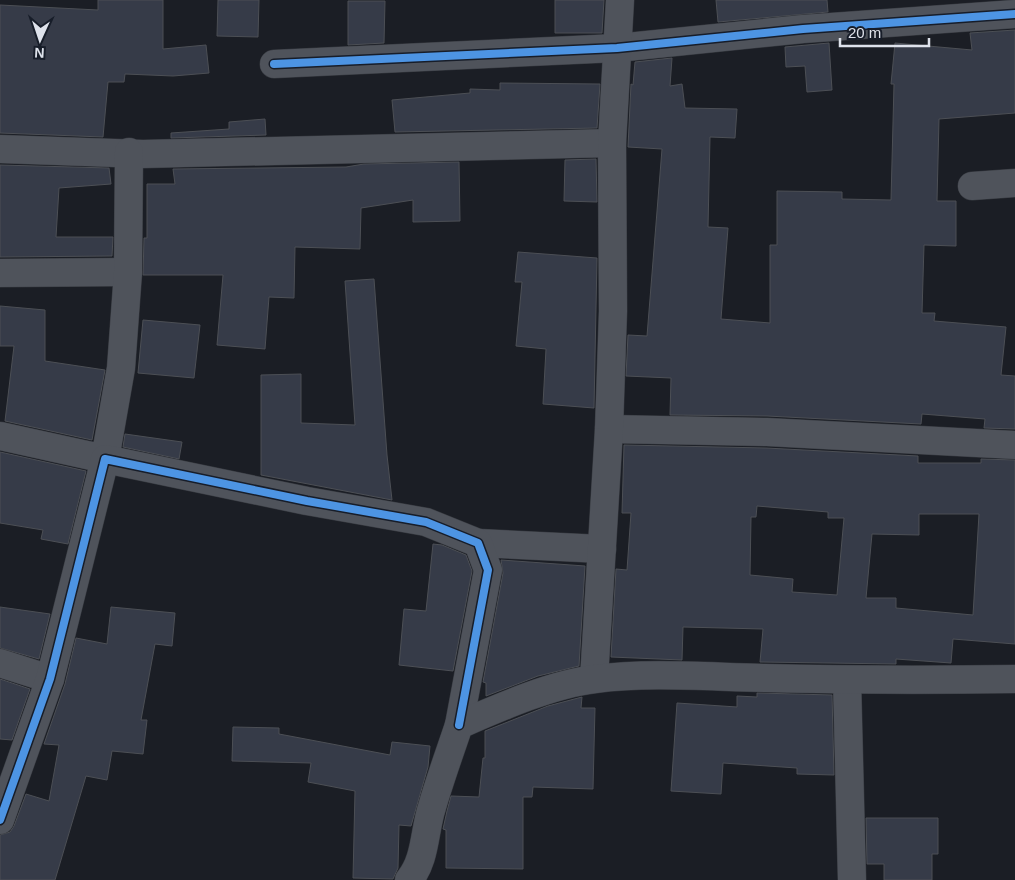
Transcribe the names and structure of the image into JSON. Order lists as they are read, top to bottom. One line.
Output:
{"scale_bar":"20 m","north":"bottom"}
